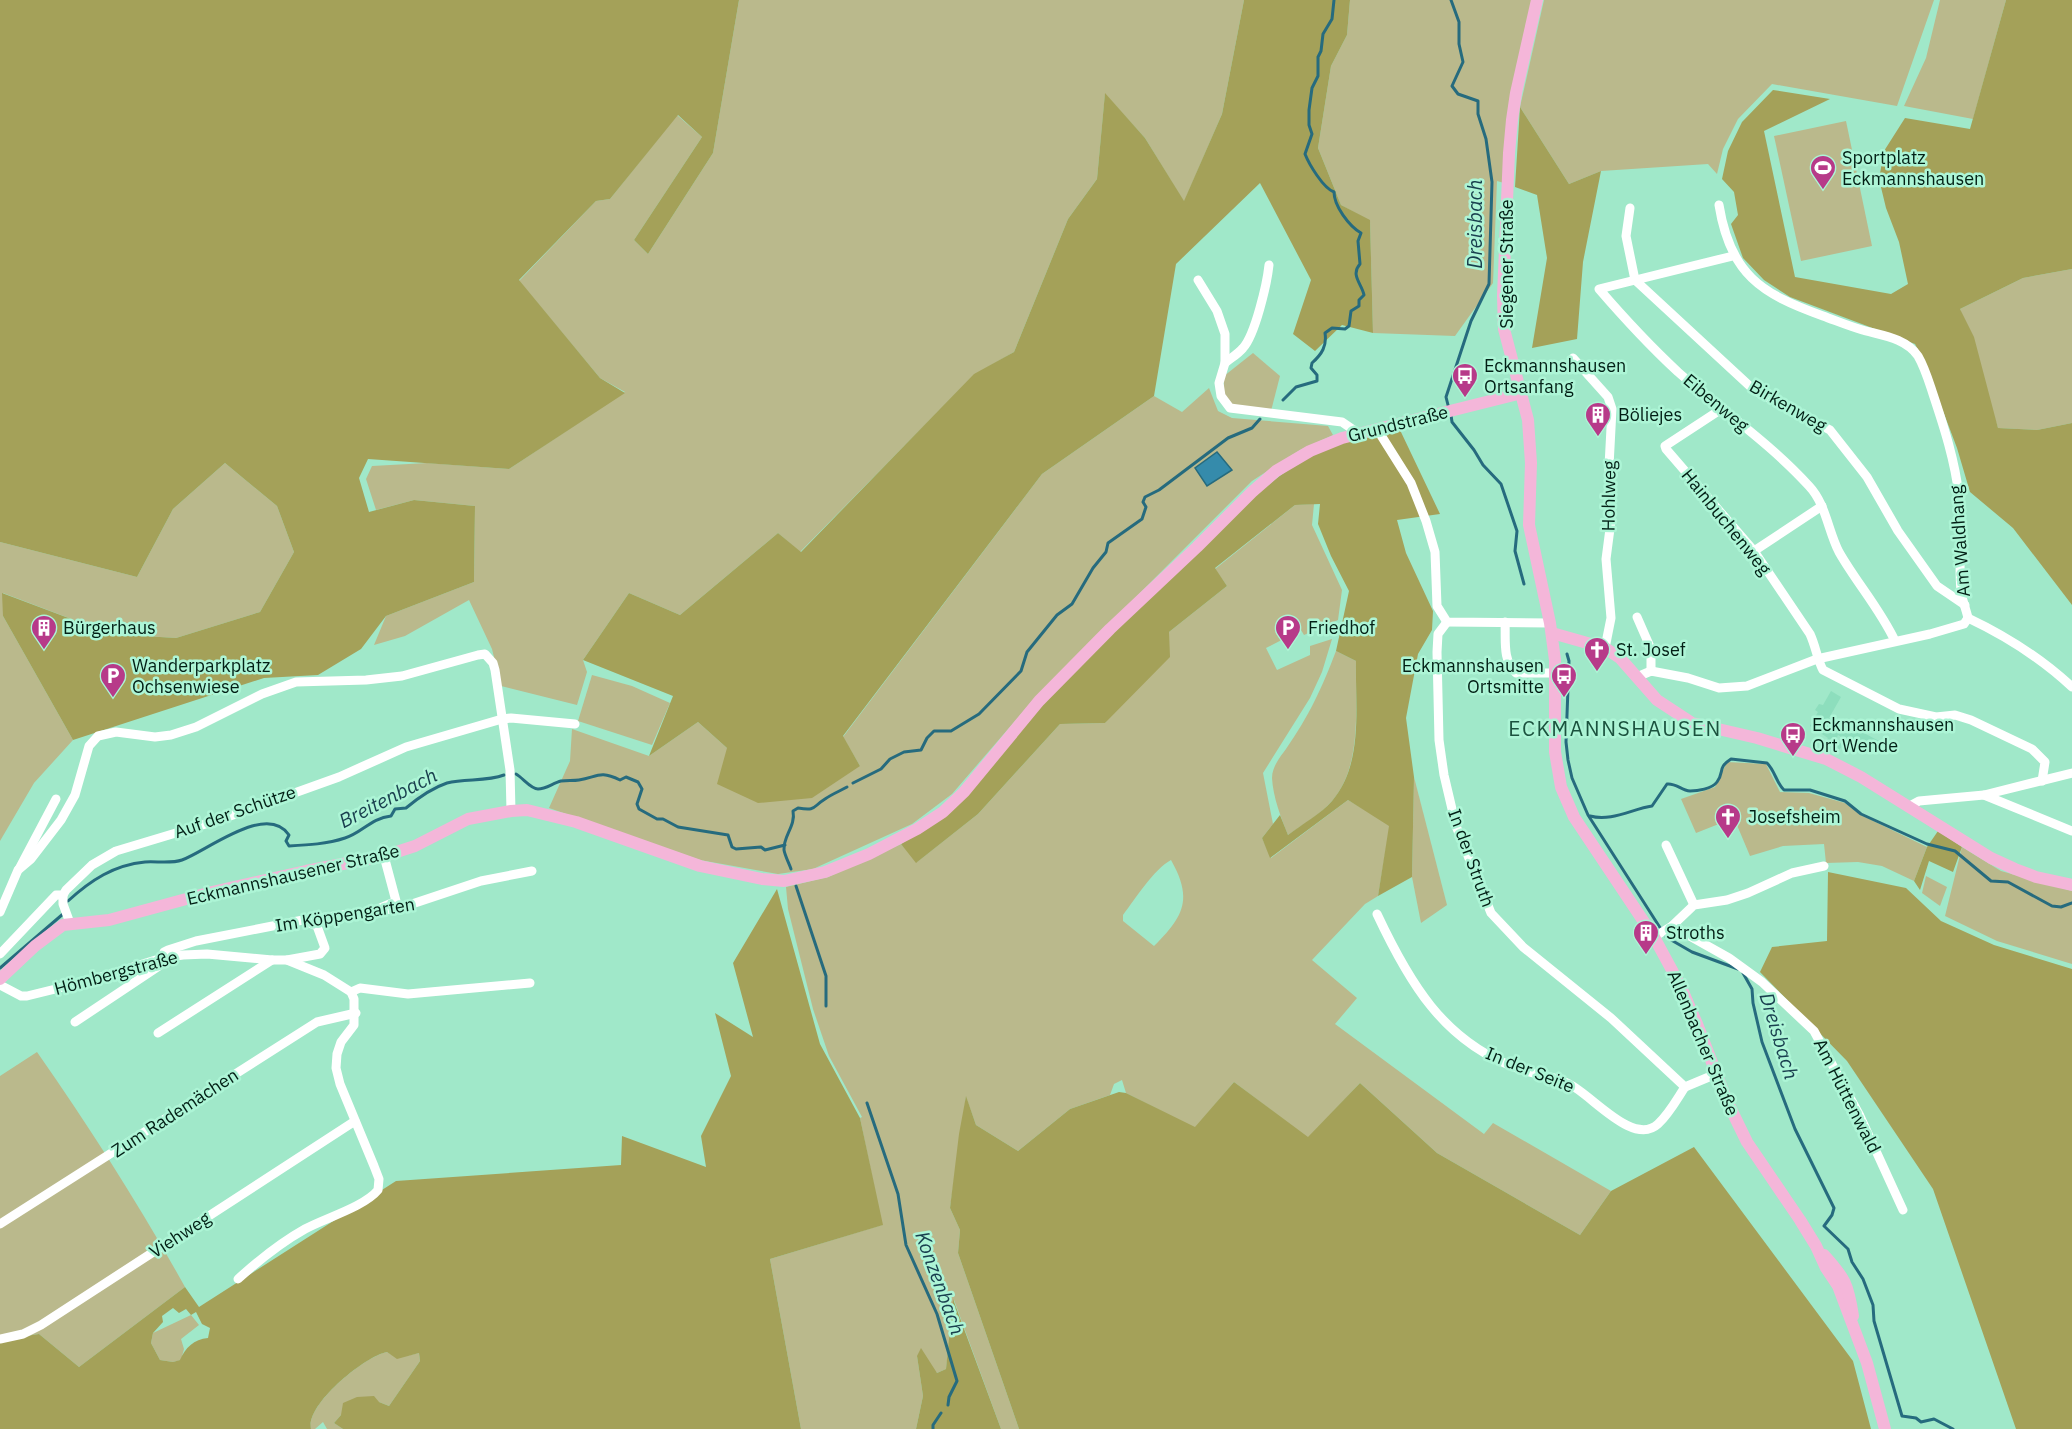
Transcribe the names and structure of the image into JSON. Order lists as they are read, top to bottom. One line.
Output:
{"streets":{"main road":["Siegener Straße","Grundstraße","Eckmannshausener Straße","Allenbacher Straße"],"street":["Eibenweg","Birkenweg","Hohlweg","Hainbuchenweg","Am Waldhang","Auf der Schütze","In der Struth","Im Köppengarten","Hömbergstraße","In der Seite","Am Hüttenwald","Zum Rademächen","Viehweg"]},"crossings":[["Siegener Straße","Grundstraße"],["Siegener Straße","Allenbacher Straße"],["Eibenweg","Birkenweg"],["Eibenweg","Hainbuchenweg"],["Eibenweg","Am Waldhang"],["Birkenweg","Am Waldhang"],["Grundstraße","Eckmannshausener Straße"],["Hainbuchenweg","Am Waldhang"],["In der Struth","In der Seite"],["Im Köppengarten","Hömbergstraße"],["Allenbacher Straße","Am Hüttenwald"]],"districts":["ECKMANNSHAUSEN"],"water":["Dreisbach","Breitenbach","Konzenbach"],"places":{"sports":["Sportplatz Eckmannshausen"],"bus stop":["Eckmannshausen Ortsanfang","Eckmannshausen Ortsmitte","Eckmannshausen Ort Wende"],"building":["Böliejes","Bürgerhaus","Stroths"],"parking":["Friedhof","Wanderparkplatz Ochsenwiese"],"church":["St. Josef","Josefsheim"]}}
